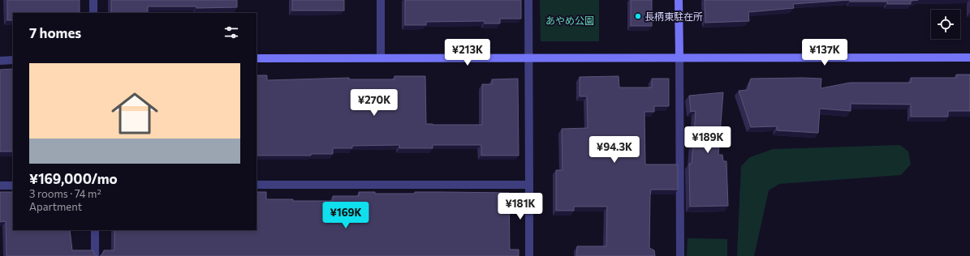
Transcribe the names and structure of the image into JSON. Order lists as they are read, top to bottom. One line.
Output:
{"parks":["あやめ公園"],"places":["長柄東駐在所"],"page":{"heading":"7 homes","price":["¥213K","¥137K","¥270K","¥189K","¥94.3K","¥181K","¥169K"],"list":[{"name":"¥169,000/mo","note":"3 rooms · 74 m² · Apartment"}]}}
